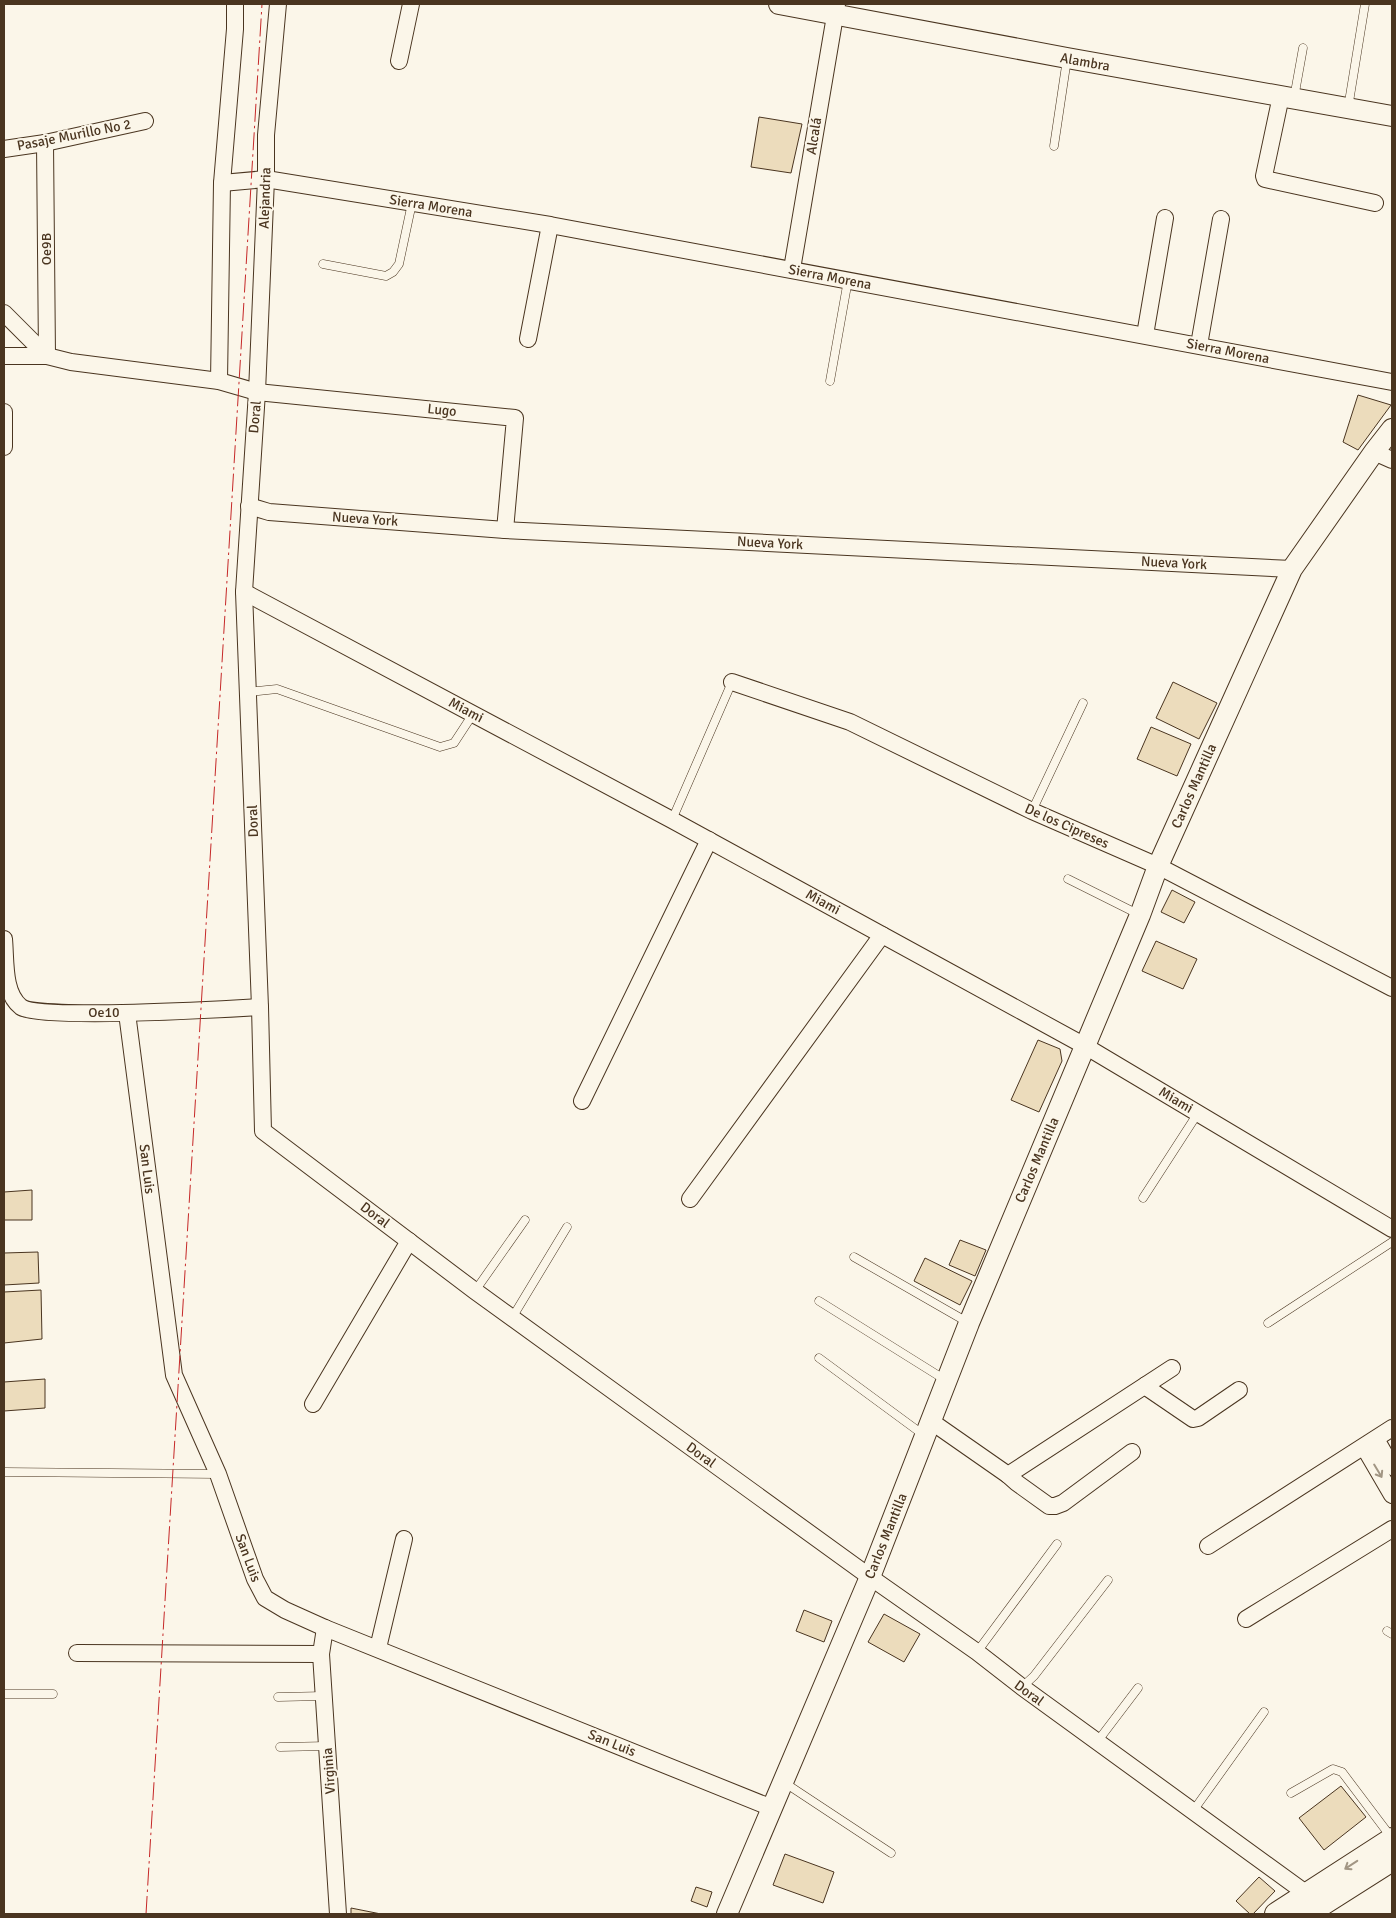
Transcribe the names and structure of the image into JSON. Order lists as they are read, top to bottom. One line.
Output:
{"streets":{"street":["Alambra","Pasaje Murillo No 2","Alcalá","Alejandria","Sierra Morena","Oe9B","Lugo","Doral","Nueva York","Miami","Carlos Mantilla","De los Cipreses","Oe10","San Luis","Virginia"]},"crossings":[["Alambra","Alcalá"],["Pasaje Murillo No 2","Oe9B"],["Alcalá","Sierra Morena"],["Alejandria","Sierra Morena"],["Alejandria","Lugo"],["Alejandria","Doral"],["Oe9B","Doral"],["Lugo","Doral"],["Lugo","Nueva York"],["Doral","Nueva York"],["Doral","Miami"],["Doral","Carlos Mantilla"],["Doral","Oe10"],["Nueva York","Carlos Mantilla"],["Miami","Carlos Mantilla"],["Carlos Mantilla","De los Cipreses"],["Carlos Mantilla","San Luis"],["Oe10","San Luis"],["San Luis","Virginia"]]}
